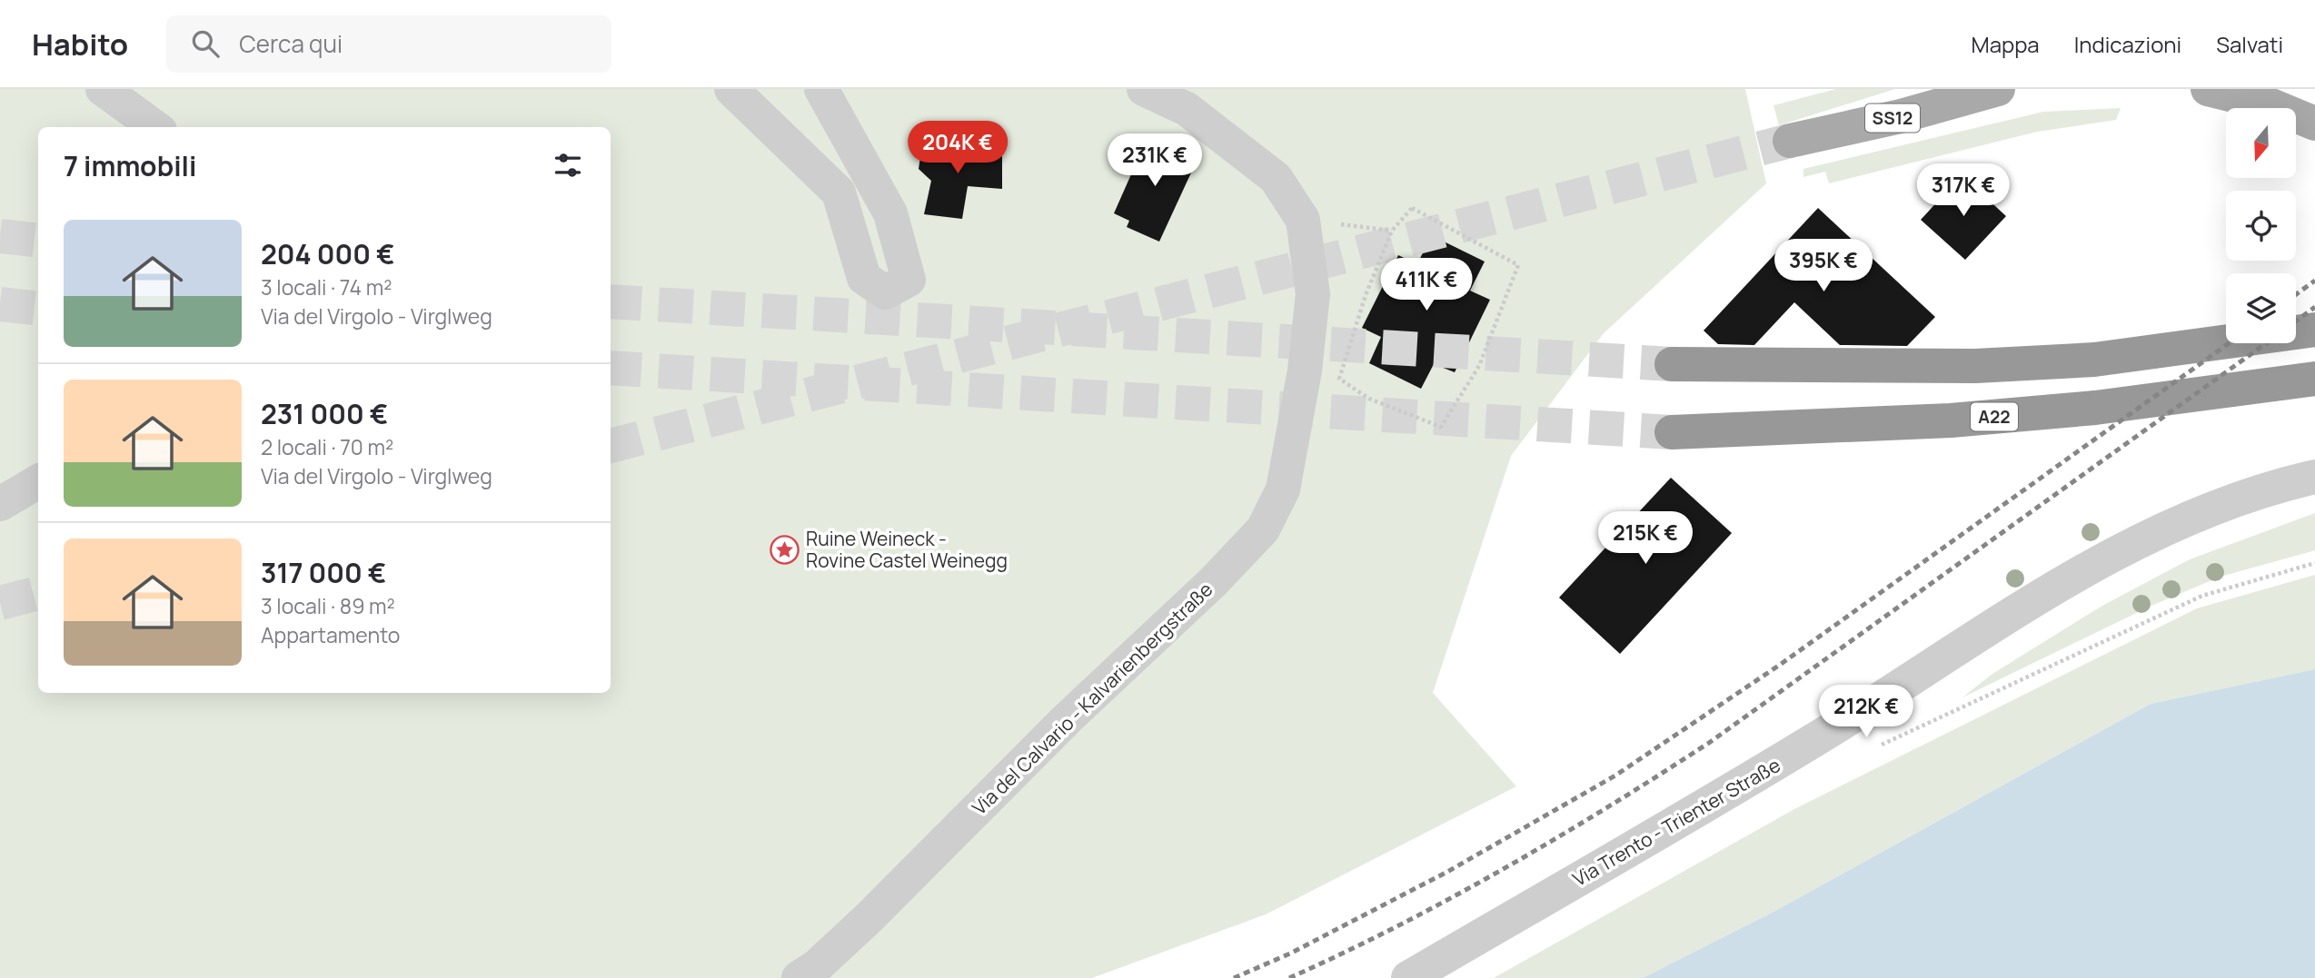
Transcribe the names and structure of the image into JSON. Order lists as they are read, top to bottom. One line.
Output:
{"streets":{"highway":["A22"],"main road":["SS12"],"street":["Via del Calvario - Kalvarienbergstraße","Via Trento - Trienter Straße"]},"places":{"place":["Ruine Weineck - Rovine Castel Weinegg"]},"north":"bottom","page":{"header":"Habito","search":"Cerca qui","nav":["Mappa","Indicazioni","Salvati"],"price":["204K €","231K €","317K €","395K €","411K €","215K €","212K €"],"heading":"7 immobili","list":[{"name":"204 000 €","note":"3 locali · 74 m² · Via del Virgolo - Virglweg"},{"name":"231 000 €","note":"2 locali · 70 m² · Via del Virgolo - Virglweg"},{"name":"317 000 €","note":"3 locali · 89 m² · Appartamento"}]}}
